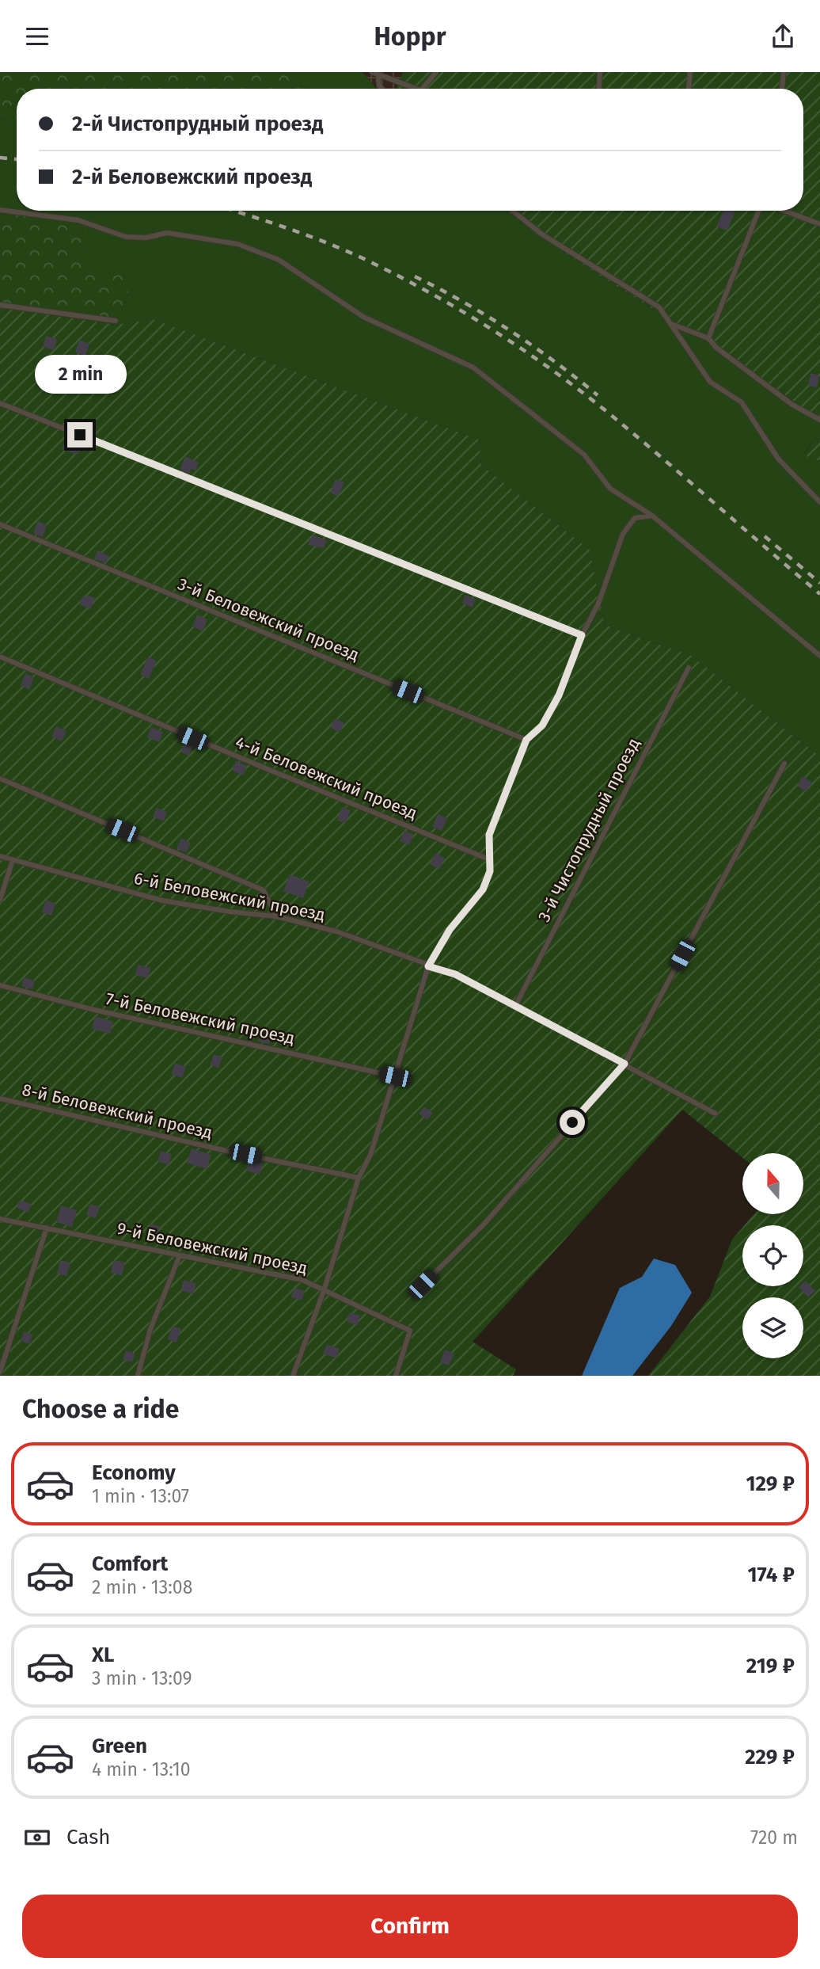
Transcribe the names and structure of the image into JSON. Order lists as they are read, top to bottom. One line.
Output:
{"streets":{"lane":["3-й Беловежский проезд","4-й Беловежский проезд","3-й Чистопрудный проезд","6-й Беловежский проезд","7-й Беловежский проезд","8-й Беловежский проезд","9-й Беловежский проезд"]},"crossings":[["3-й Чистопрудный проезд","6-й Беловежский проезд"]],"north":"top","page":{"header":"Hoppr","banner":["2-й Чистопрудный проезд","2-й Беловежский проезд"],"bubble":"2 min","heading":"Choose a ride","list":[{"name":"Economy","note":"1 min · 13:07","value":"129 ₽"},{"name":"Comfort","note":"2 min · 13:08","value":"174 ₽"},{"name":"XL","note":"3 min · 13:09","value":"219 ₽"},{"name":"Green","note":"4 min · 13:10","value":"229 ₽"}],"pay":["Cash","720 m"],"buttons":"Confirm"}}
